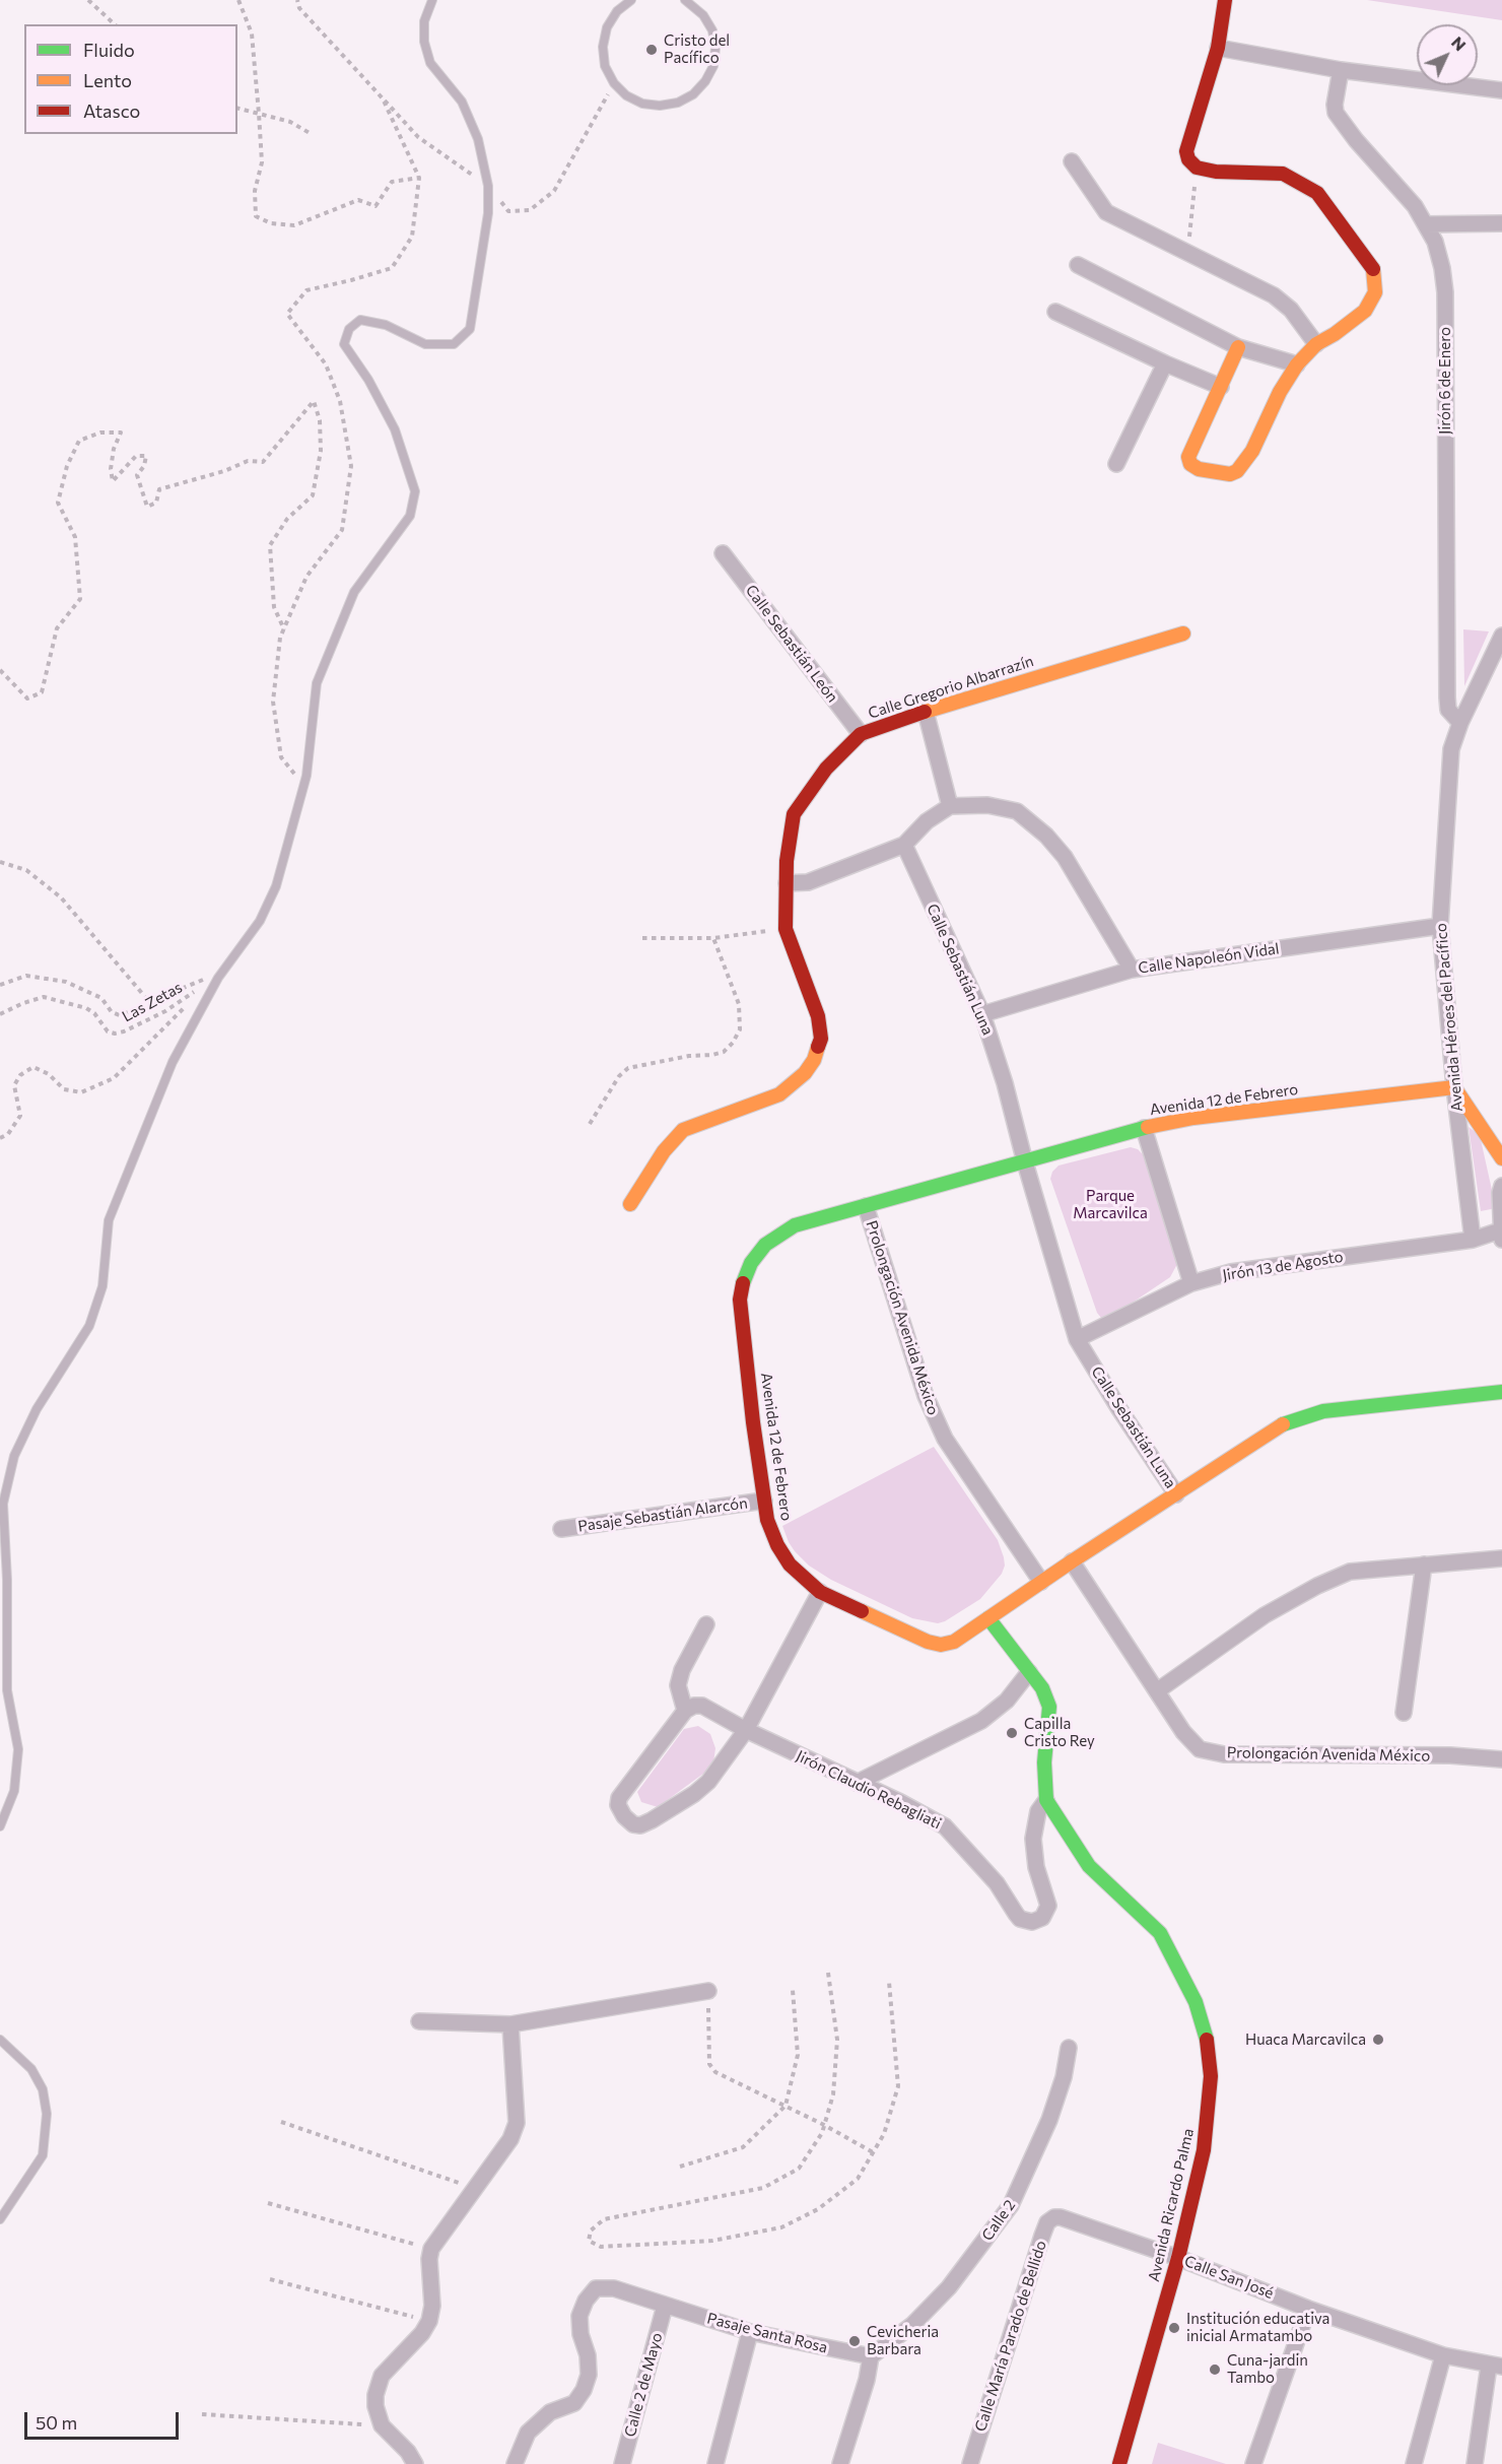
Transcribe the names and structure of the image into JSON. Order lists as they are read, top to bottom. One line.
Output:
{"streets":{"street":["Jirón 6 de Enero","Calle Sebastián León","Calle Gregorio Albarrazín","Calle Napoleón Vidal","Calle Sebastián Luna","Avenida Héroes del Pacífico","Avenida 12 de Febrero","Jirón 13 de Agosto","Prolongación Avenida México","Pasaje Sebastián Alarcón","Jirón Claudio Rebagliati","Avenida Ricardo Palma","Calle 2","Calle San José","Pasaje Santa Rosa","Calle María Parado de Bellido","Calle 2 de Mayo"],"path":["Las Zetas"]},"crossings":[["Jirón 6 de Enero","Avenida Héroes del Pacífico"],["Calle Sebastián León","Calle Gregorio Albarrazín"],["Calle Napoleón Vidal","Calle Sebastián Luna"],["Calle Napoleón Vidal","Avenida Héroes del Pacífico"],["Calle Sebastián Luna","Avenida 12 de Febrero"],["Calle Sebastián Luna","Jirón 13 de Agosto"],["Avenida Héroes del Pacífico","Avenida 12 de Febrero"],["Avenida Héroes del Pacífico","Jirón 13 de Agosto"],["Avenida 12 de Febrero","Prolongación Avenida México"],["Avenida 12 de Febrero","Pasaje Sebastián Alarcón"],["Jirón Claudio Rebagliati","Avenida Ricardo Palma"],["Avenida Ricardo Palma","Calle San José"],["Calle 2","Pasaje Santa Rosa"],["Calle San José","Calle María Parado de Bellido"],["Pasaje Santa Rosa","Calle 2 de Mayo"]],"parks":["Parque Marcavilca"],"places":["Cristo del Pacífico","Capilla Cristo Rey","Huaca Marcavilca","Institución educativa inicial Armatambo","Cevicheria Barbara","Cuna-jardin Tambo"],"legend":["Fluido","Lento","Atasco"],"scale_bar":"50 m","north":"top right"}
